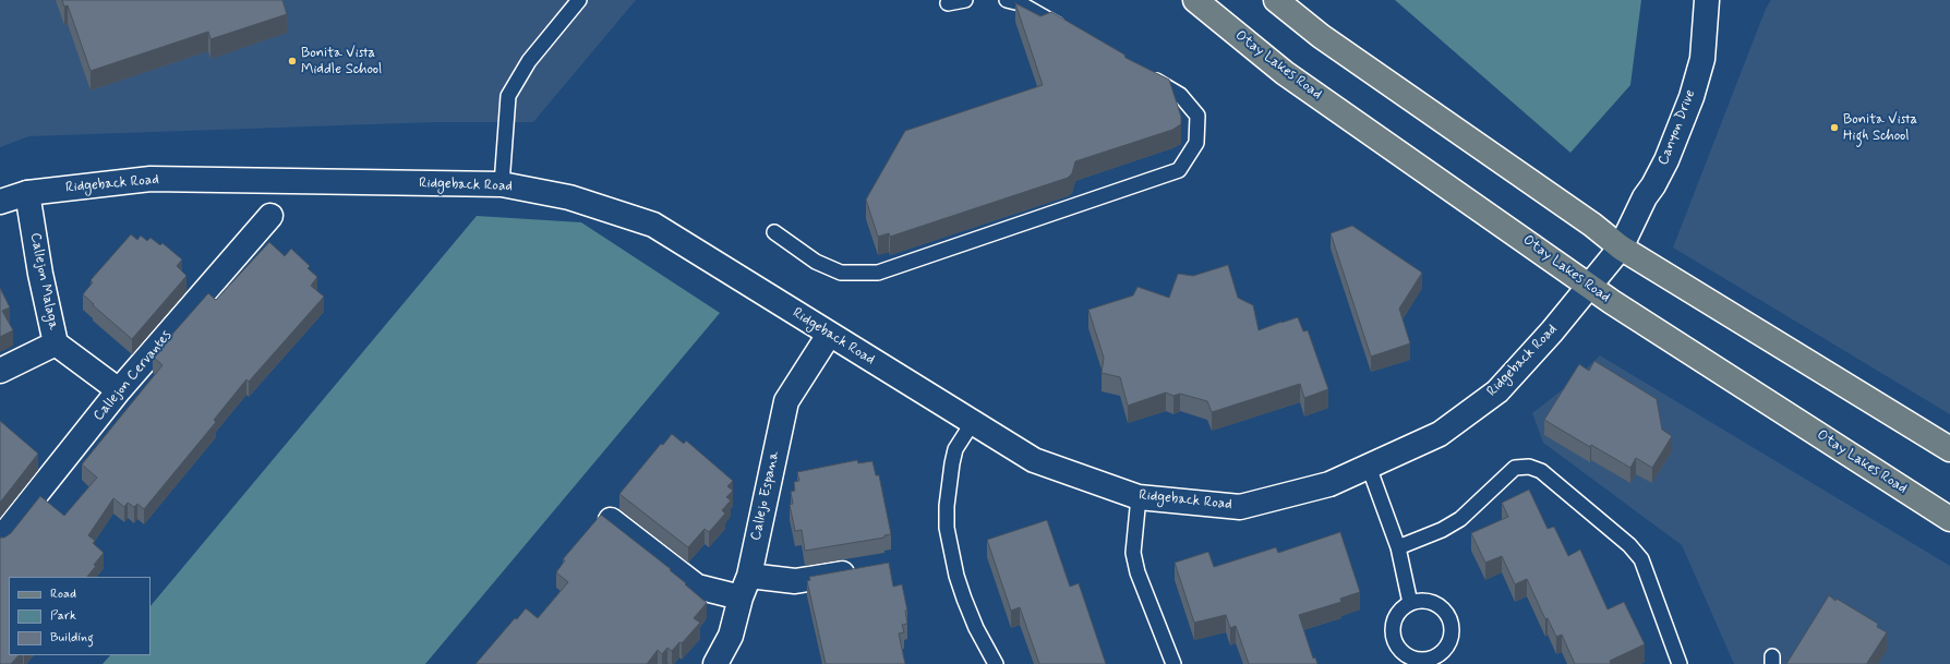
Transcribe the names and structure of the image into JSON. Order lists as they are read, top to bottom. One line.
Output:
{"streets":{"main road":["Otay Lakes Road"],"street":["Canyon Drive","Ridgeback Road","Callejon Malaga","Callejon Cervantes","Callejo Espana"]},"crossings":[["Otay Lakes Road","Canyon Drive"],["Otay Lakes Road","Ridgeback Road"],["Canyon Drive","Ridgeback Road"],["Ridgeback Road","Callejon Malaga"],["Ridgeback Road","Callejo Espana"],["Callejon Malaga","Callejon Cervantes"]],"places":["Bonita Vista Middle School","Bonita Vista High School"],"legend":["Road","Park","Building"]}
